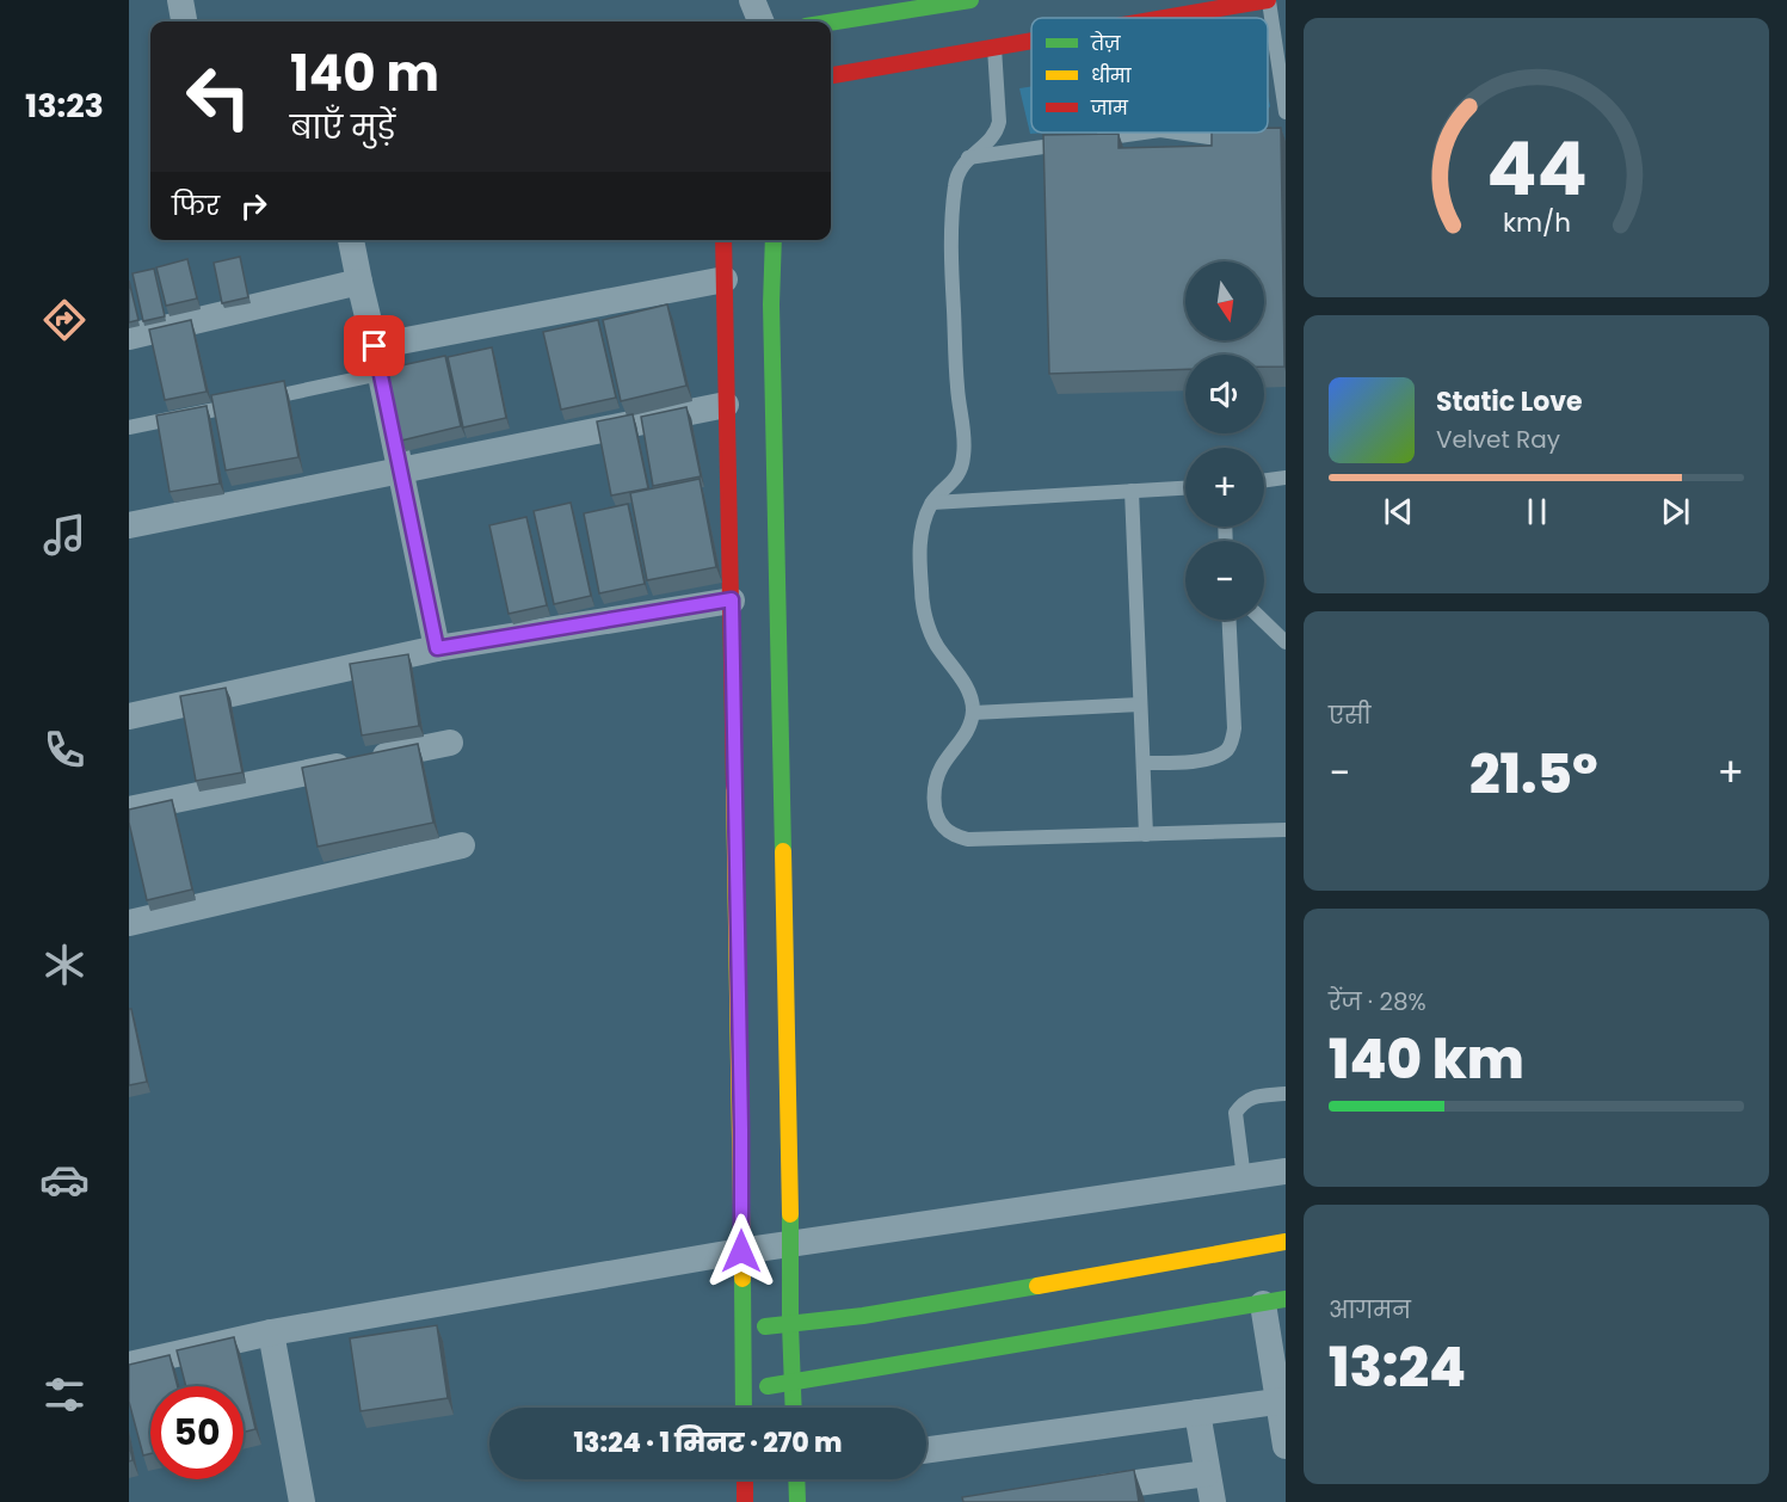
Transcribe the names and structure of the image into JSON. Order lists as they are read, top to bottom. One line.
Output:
{"legend":["तेज़","धीमा","जाम"],"north":"bottom","page":{"tabs":"13:23","turn":["140 m","बाएँ मुड़ें"],"then":"फिर","map_buttons":["+","−"],"song":["Static Love","Velvet Ray"],"tile":["एसी",["रेंज · 28%","140 km"],["आगमन","13:24"]],"heat":["−","21.5°","+"],"limit":"50","trip":"13:24 · 1 मिनट · 270 m","gauge":["44","km/h"]}}
